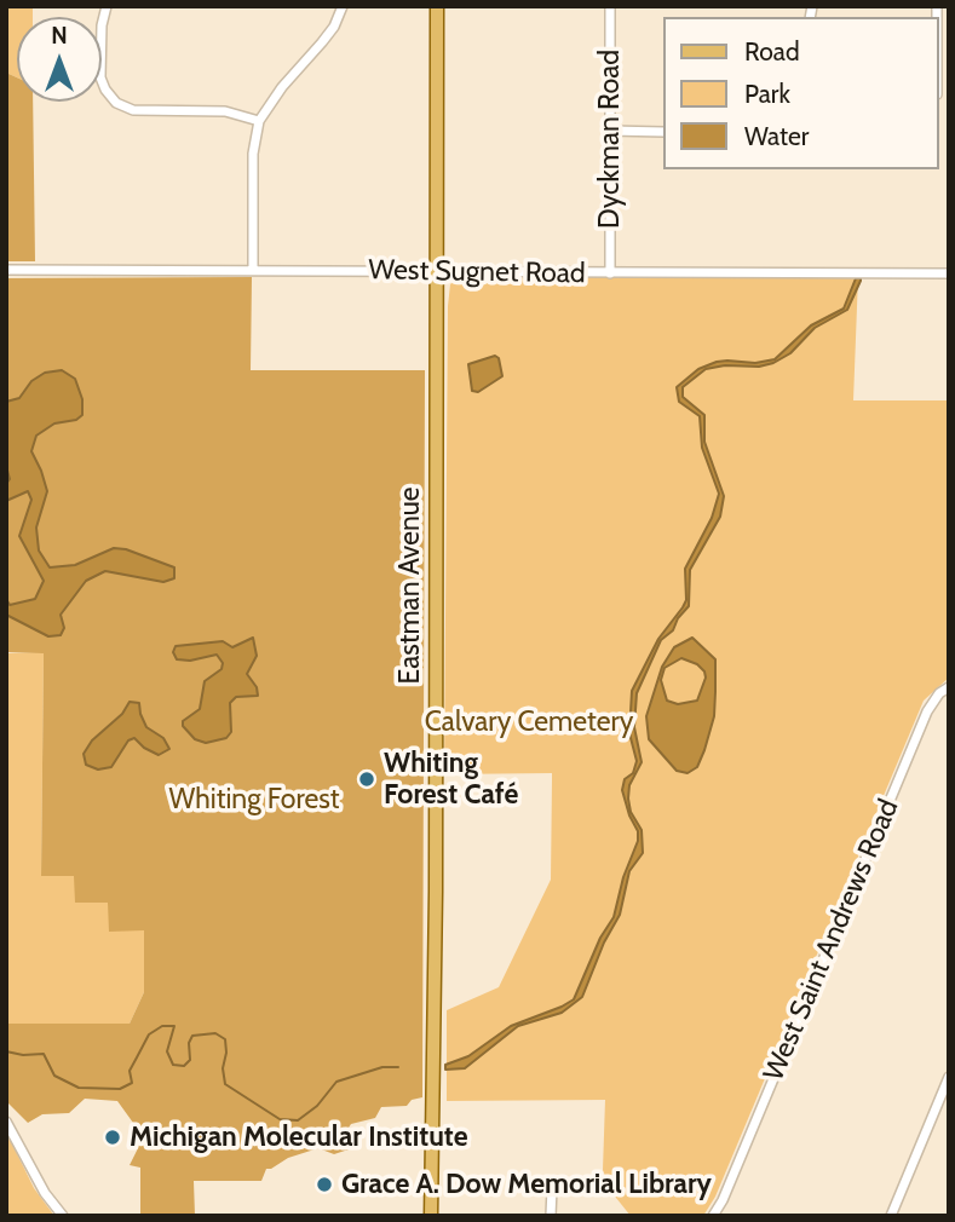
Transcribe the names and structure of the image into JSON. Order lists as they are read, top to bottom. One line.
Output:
{"streets":{"main road":["Eastman Avenue"],"street":["Dyckman Road","West Sugnet Road","West Saint Andrews Road"]},"crossings":[["Dyckman Road","West Sugnet Road"],["West Sugnet Road","Eastman Avenue"]],"parks":["Calvary Cemetery","Whiting Forest"],"places":["Whiting Forest Café","Michigan Molecular Institute","Grace A. Dow Memorial Library"],"legend":["Road","Park","Water"],"north":"top"}
